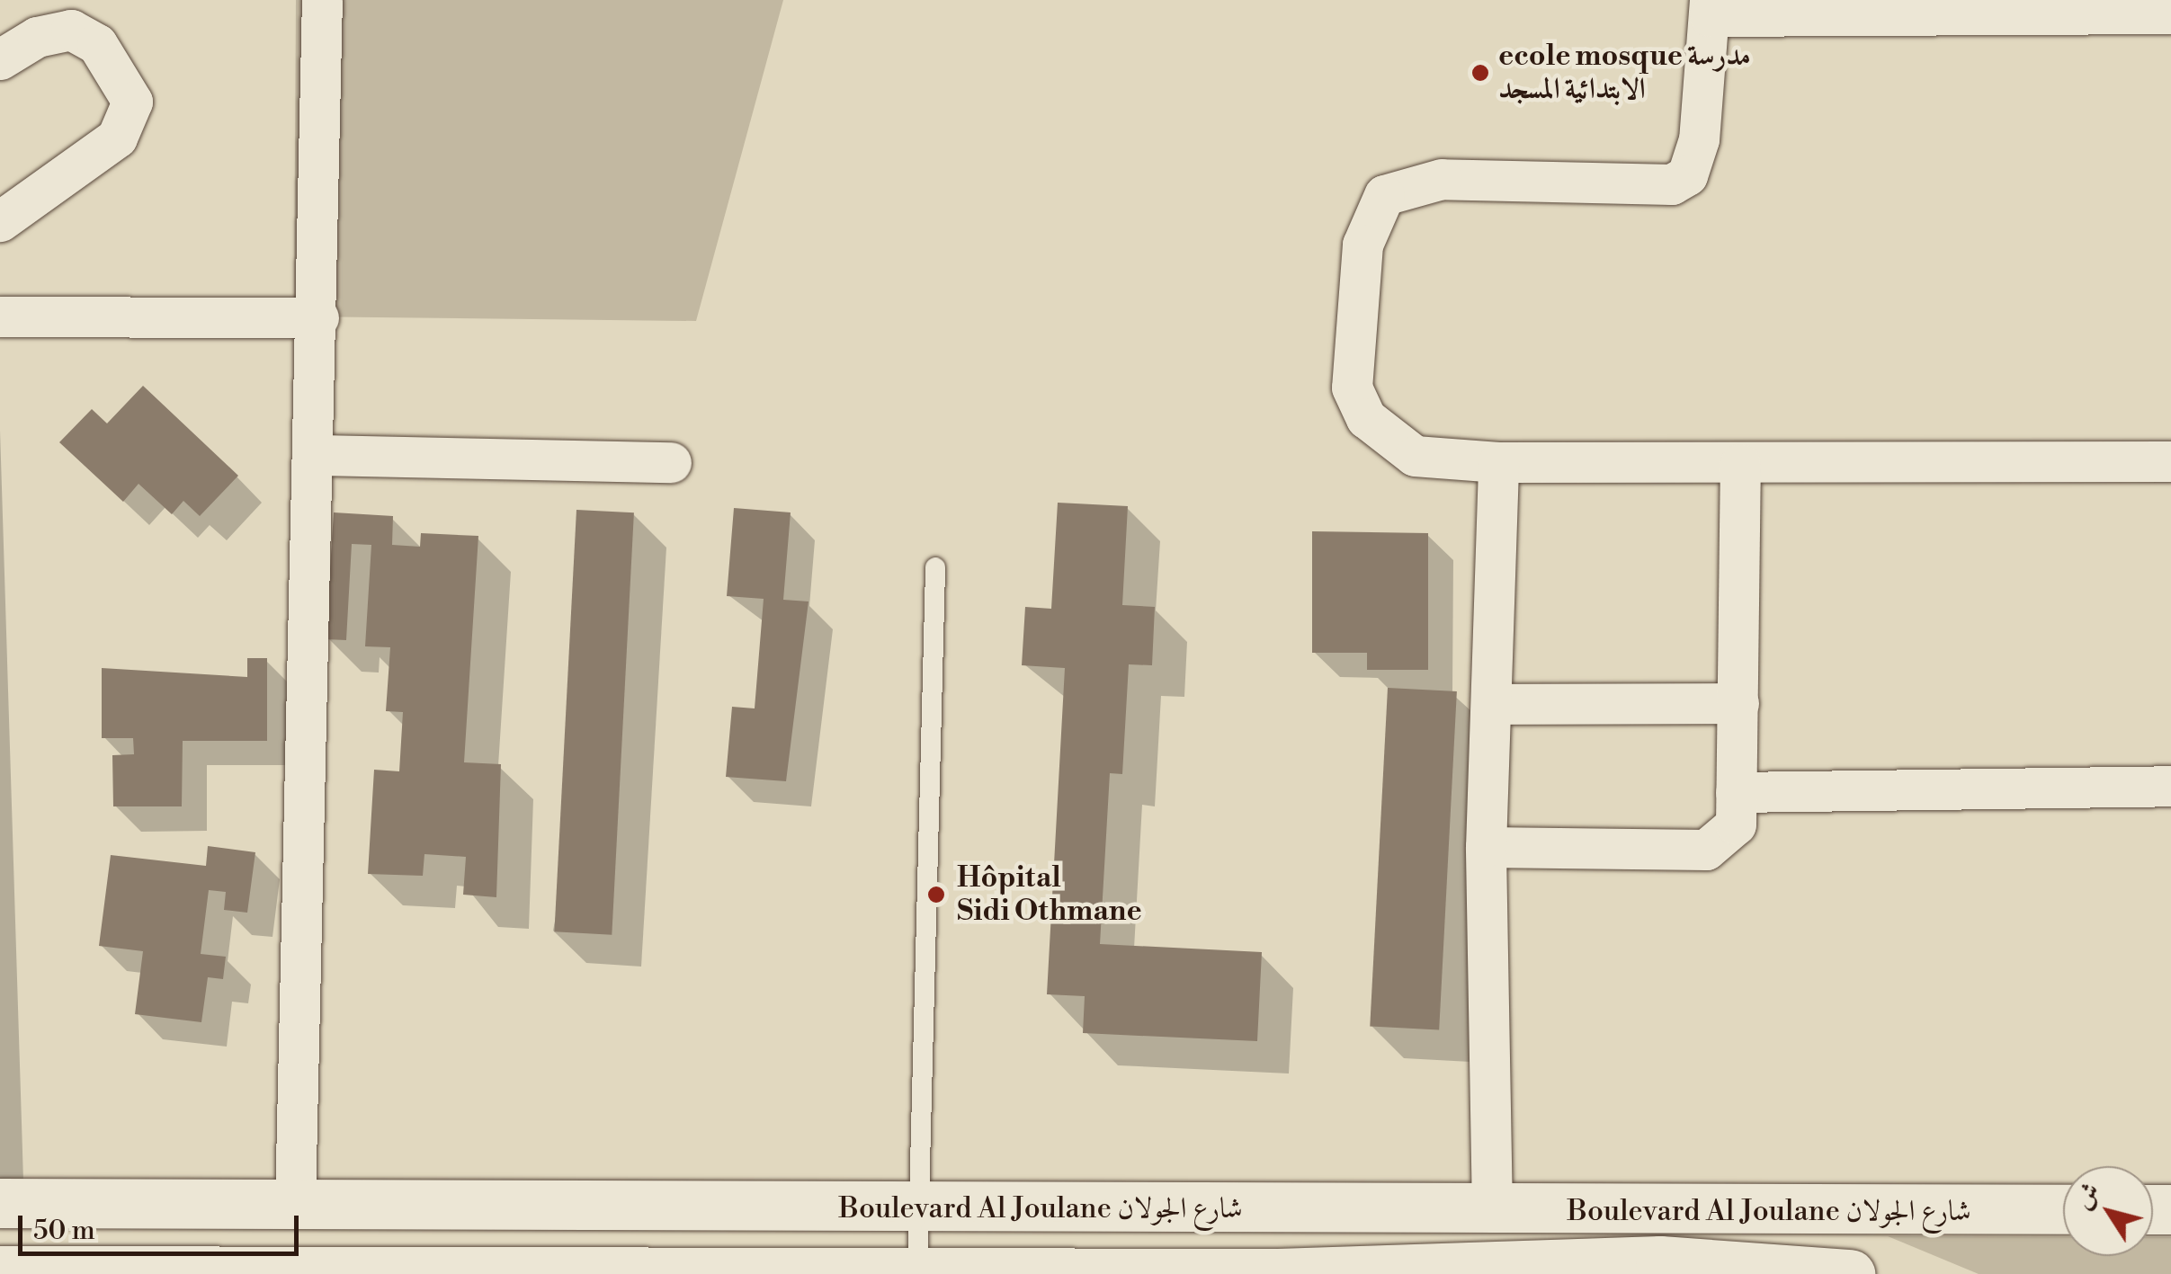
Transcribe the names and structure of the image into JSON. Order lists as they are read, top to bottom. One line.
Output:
{"streets":{"main road":["Boulevard Al Joulane شارع الجولان"]},"places":["ecole mosque مدرسة الابتدائية المسجد","Hôpital Sidi Othmane"],"scale_bar":"50 m","north":"top left"}
